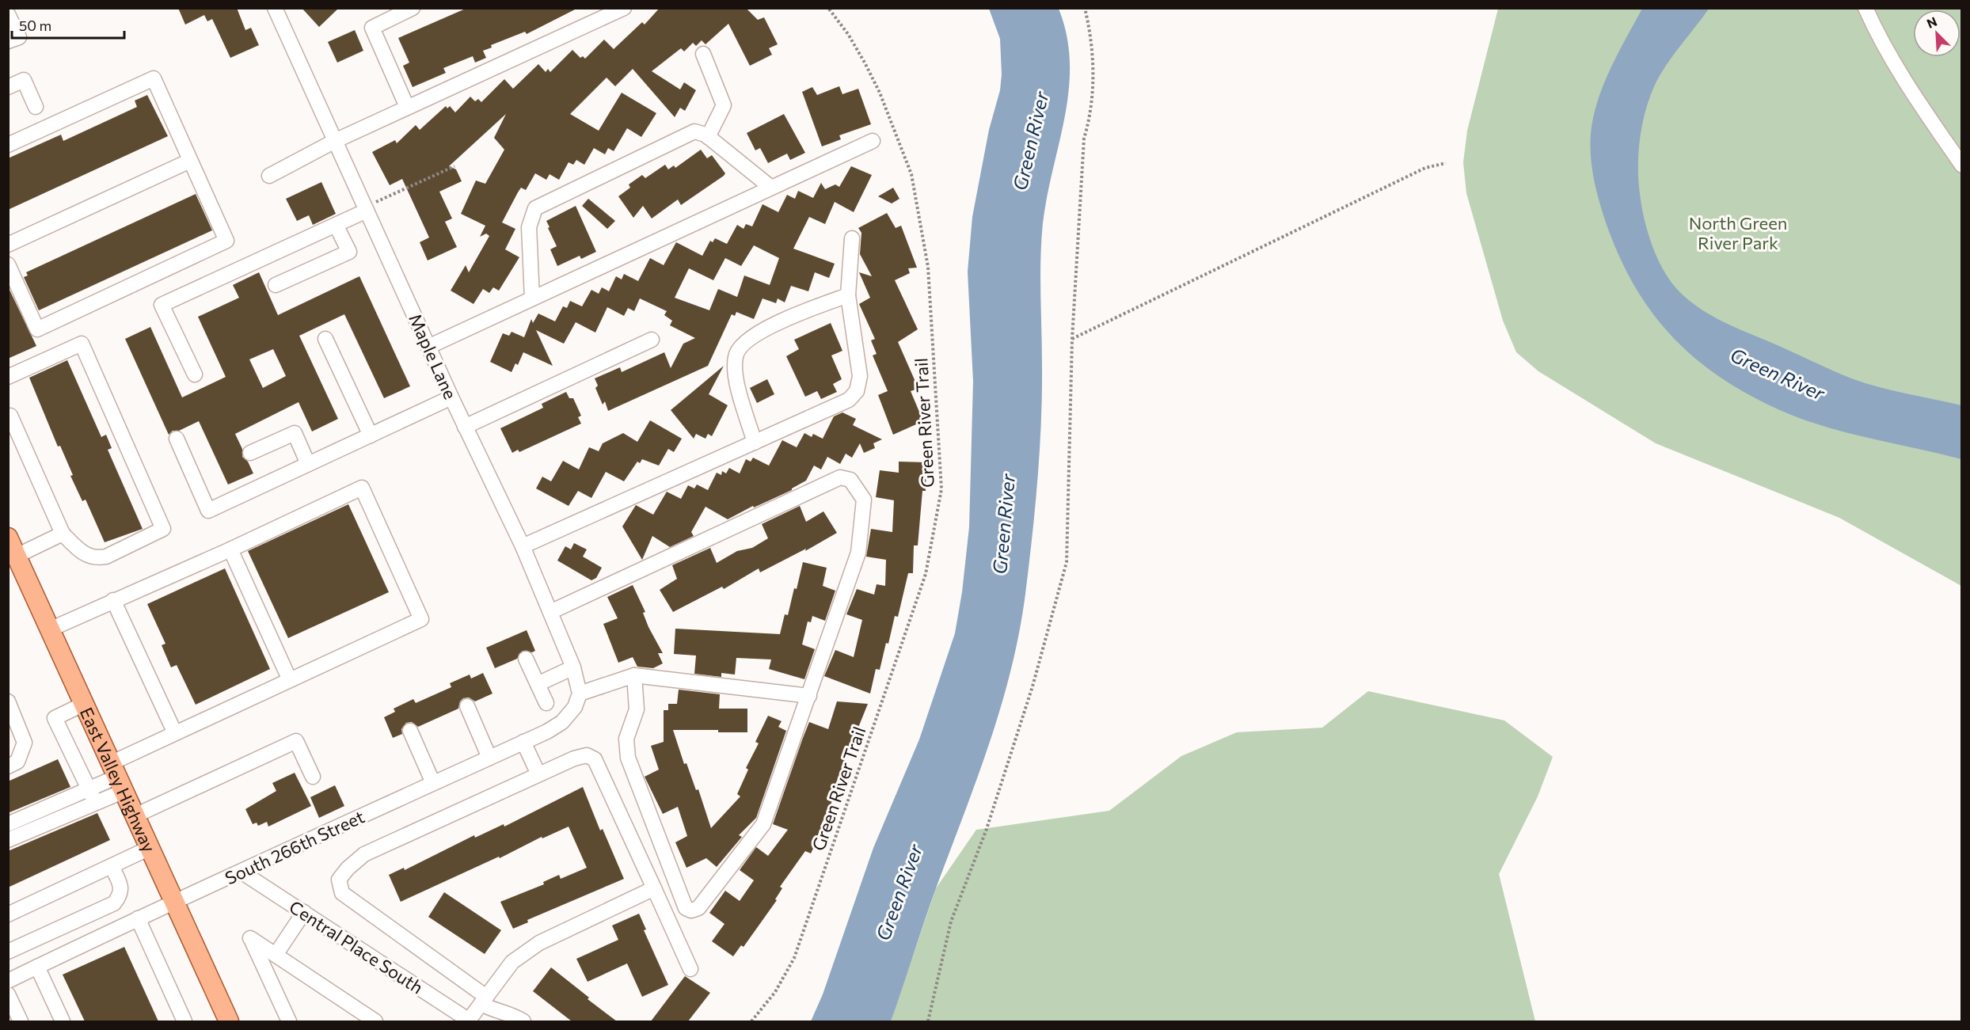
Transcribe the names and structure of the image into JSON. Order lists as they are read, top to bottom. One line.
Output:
{"streets":{"main road":["East Valley Highway"],"street":["Maple Lane","South 266th Street","Central Place South"],"path":["Green River Trail"]},"crossings":[["Maple Lane","South 266th Street"],["East Valley Highway","South 266th Street"],["South 266th Street","Central Place South"]],"water":["Green River"],"parks":["North Green River Park"],"scale_bar":"50 m","north":"top left"}
